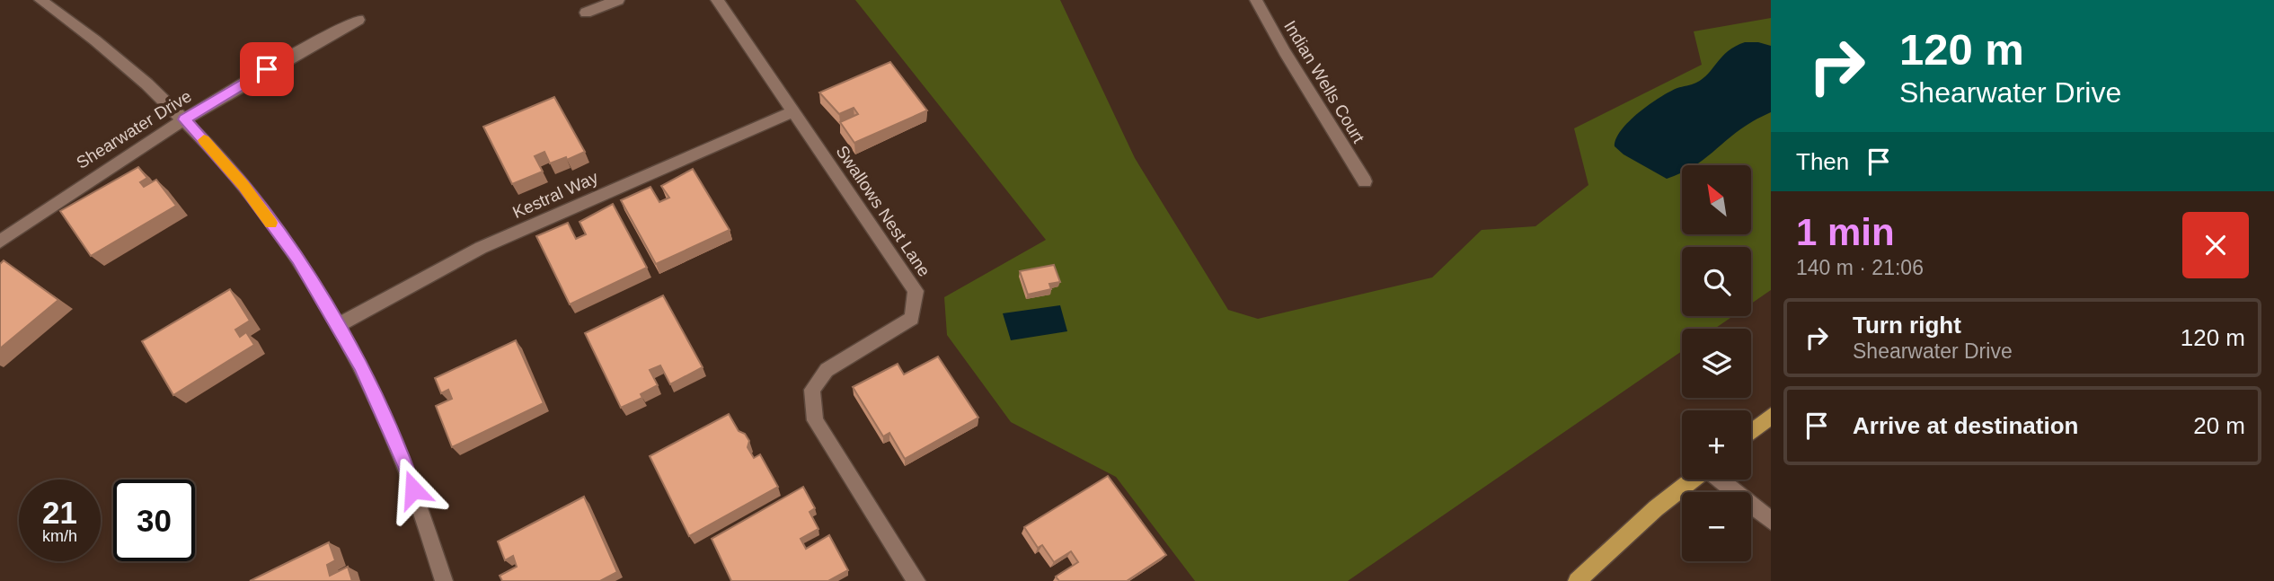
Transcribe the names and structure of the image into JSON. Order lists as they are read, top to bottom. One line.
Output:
{"streets":{"street":["Indian Wells Court","Shearwater Drive","Kestral Way","Swallows Nest Lane"]},"crossings":[["Kestral Way","Swallows Nest Lane"]],"north":"top left","page":{"turn":["120 m","Shearwater Drive"],"then":"Then","map_buttons":["+","−"],"heading":["1 min","140 m · 21:06"],"list":[{"name":"Turn right","note":"Shearwater Drive","value":"120 m"},{"name":"Arrive at destination","value":"20 m"}],"speed":"21 km/h","limit":"30"}}
